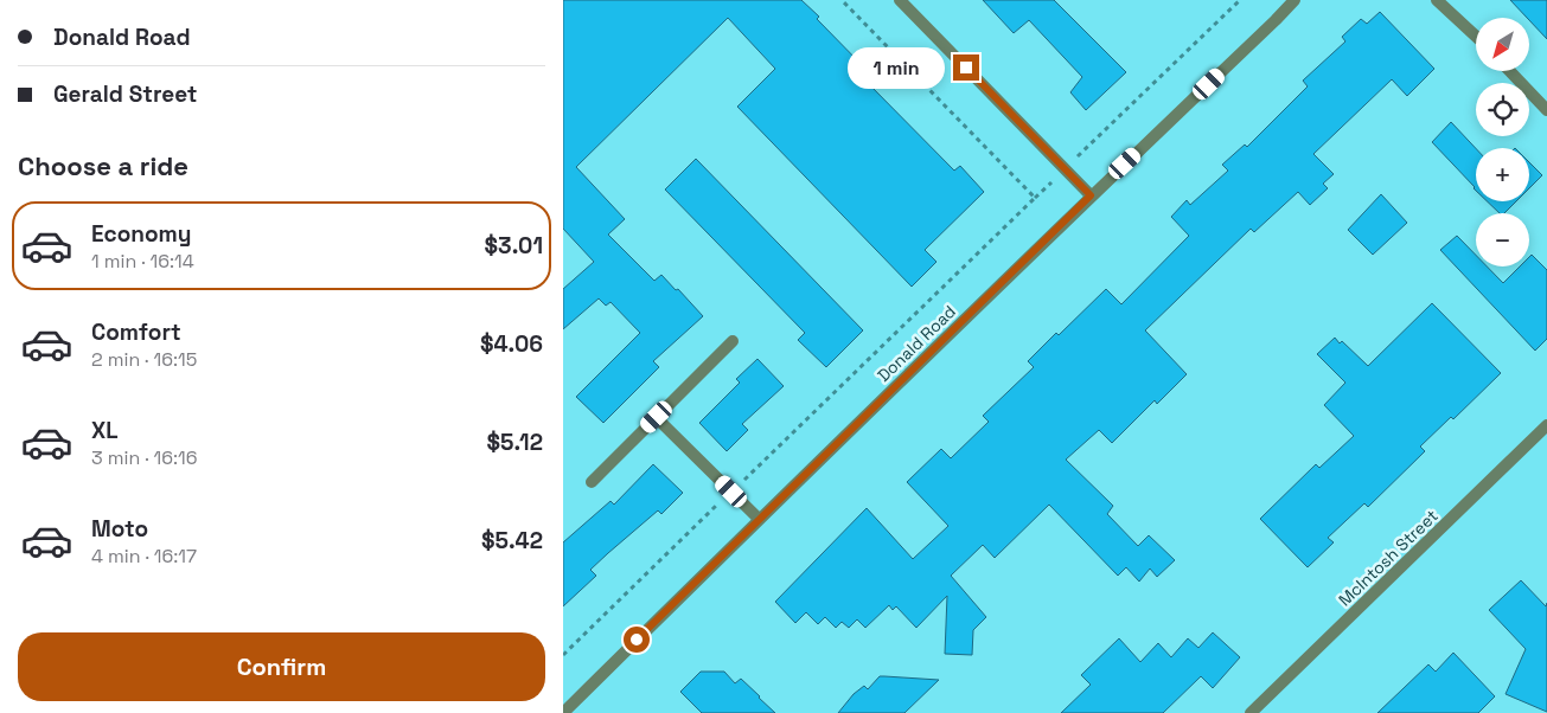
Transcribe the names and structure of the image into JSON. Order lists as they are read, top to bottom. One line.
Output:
{"streets":{"street":["Donald Road","McIntosh Street"]},"north":"bottom left","page":{"banner":["Donald Road","Gerald Street"],"map_buttons":["+","−"],"bubble":"1 min","heading":"Choose a ride","list":[{"name":"Economy","note":"1 min · 16:14","value":"$3.01"},{"name":"Comfort","note":"2 min · 16:15","value":"$4.06"},{"name":"XL","note":"3 min · 16:16","value":"$5.12"},{"name":"Moto","note":"4 min · 16:17","value":"$5.42"}],"buttons":"Confirm"}}
